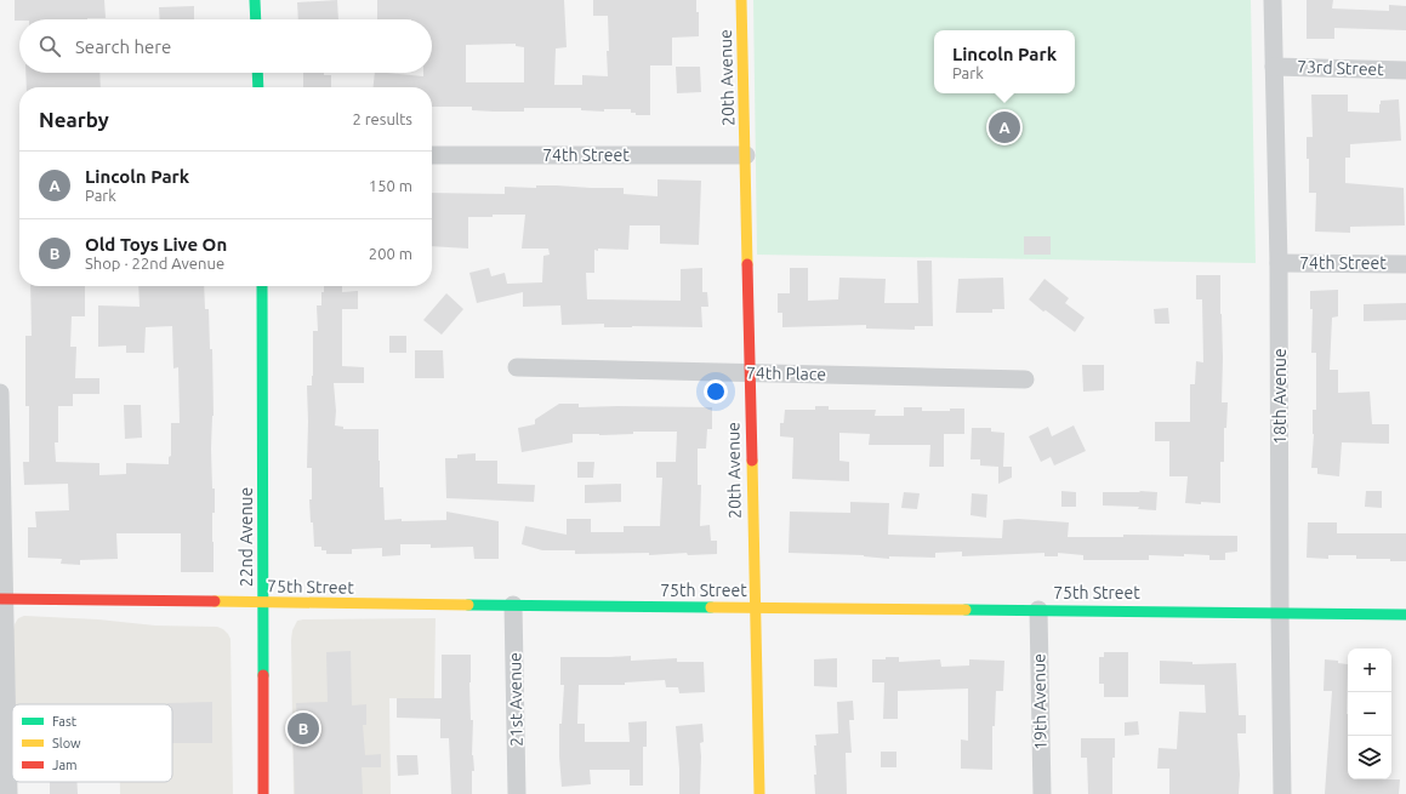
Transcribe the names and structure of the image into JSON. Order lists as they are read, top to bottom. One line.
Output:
{"streets":{"street":["73rd Street","20th Avenue","74th Street","74th Place","18th Avenue","22nd Avenue","75th Street","21st Avenue","19th Avenue"]},"crossings":[["73rd Street","18th Avenue"],["20th Avenue","74th Street"],["20th Avenue","74th Place"],["20th Avenue","75th Street"],["74th Street","18th Avenue"],["18th Avenue","75th Street"],["22nd Avenue","75th Street"],["75th Street","21st Avenue"],["75th Street","19th Avenue"]],"legend":["Fast","Slow","Jam"],"page":{"search":"Search here","popup":["Lincoln Park","Park"],"heading":["Nearby","2 results"],"pins":["A","B"],"list":[{"mark":"A","name":"Lincoln Park","note":"Park","value":"150 m"},{"mark":"B","name":"Old Toys Live On","note":"Shop · 22nd Avenue","value":"200 m"}],"map_buttons":["+","−"]}}
